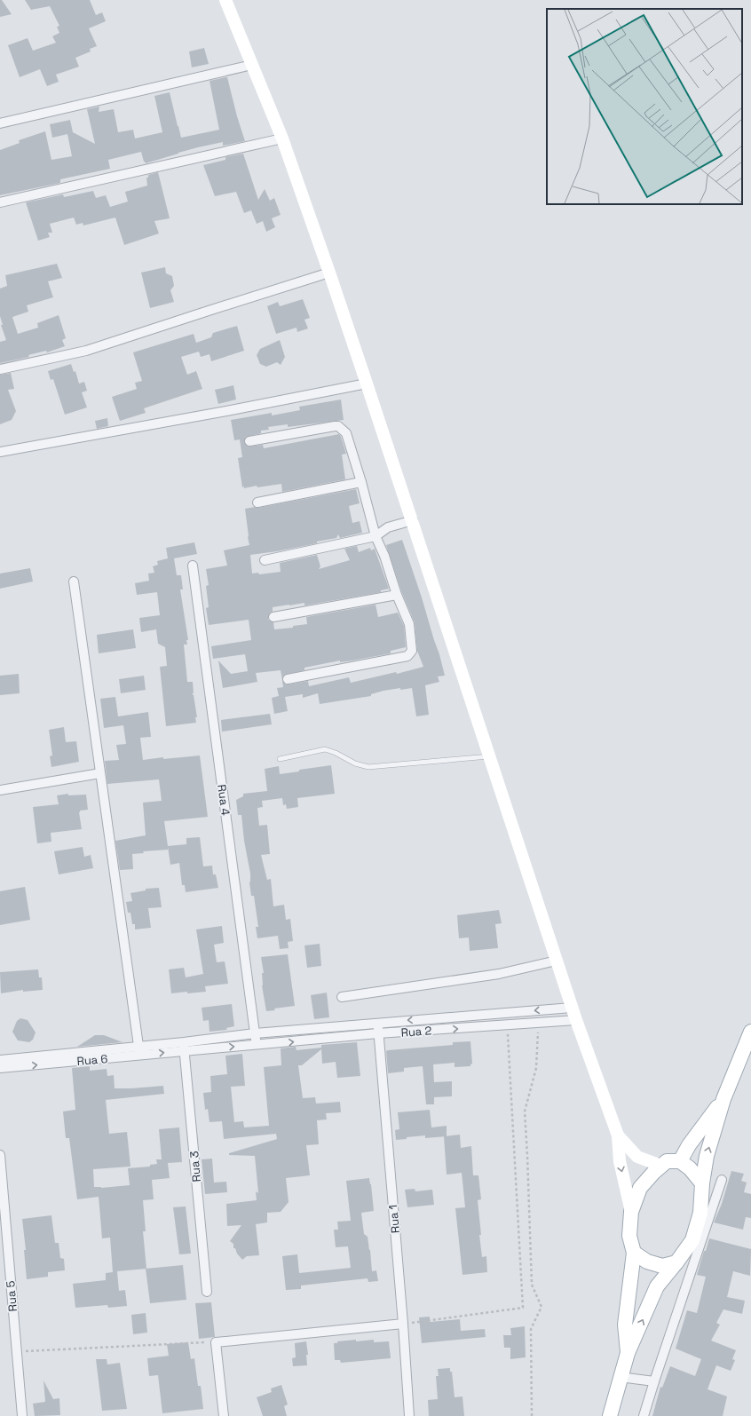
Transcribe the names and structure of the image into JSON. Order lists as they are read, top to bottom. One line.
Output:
{"streets":{"street":["Rua 4","Rua 2","Rua 6","Rua 3","Rua 1","Rua 5"]},"crossings":[["Rua 4","Rua 2"],["Rua 2","Rua 1"],["Rua 6","Rua 3"]]}
